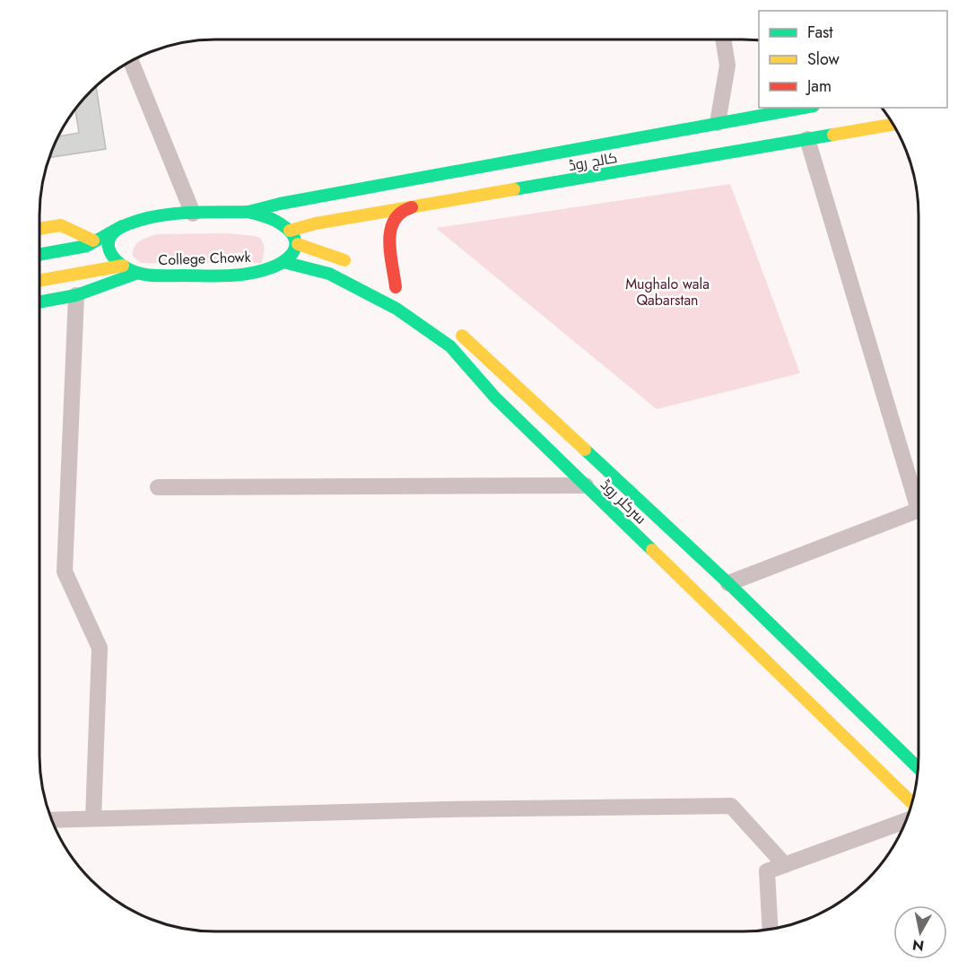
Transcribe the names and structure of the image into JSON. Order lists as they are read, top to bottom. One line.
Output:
{"streets":{"main road":["کالج روڈ","College Chowk","سرکلر روڈ"]},"crossings":[["College Chowk","سرکلر روڈ"]],"parks":["Mughalo wala Qabarstan"],"legend":["Fast","Slow","Jam"],"north":"bottom"}
